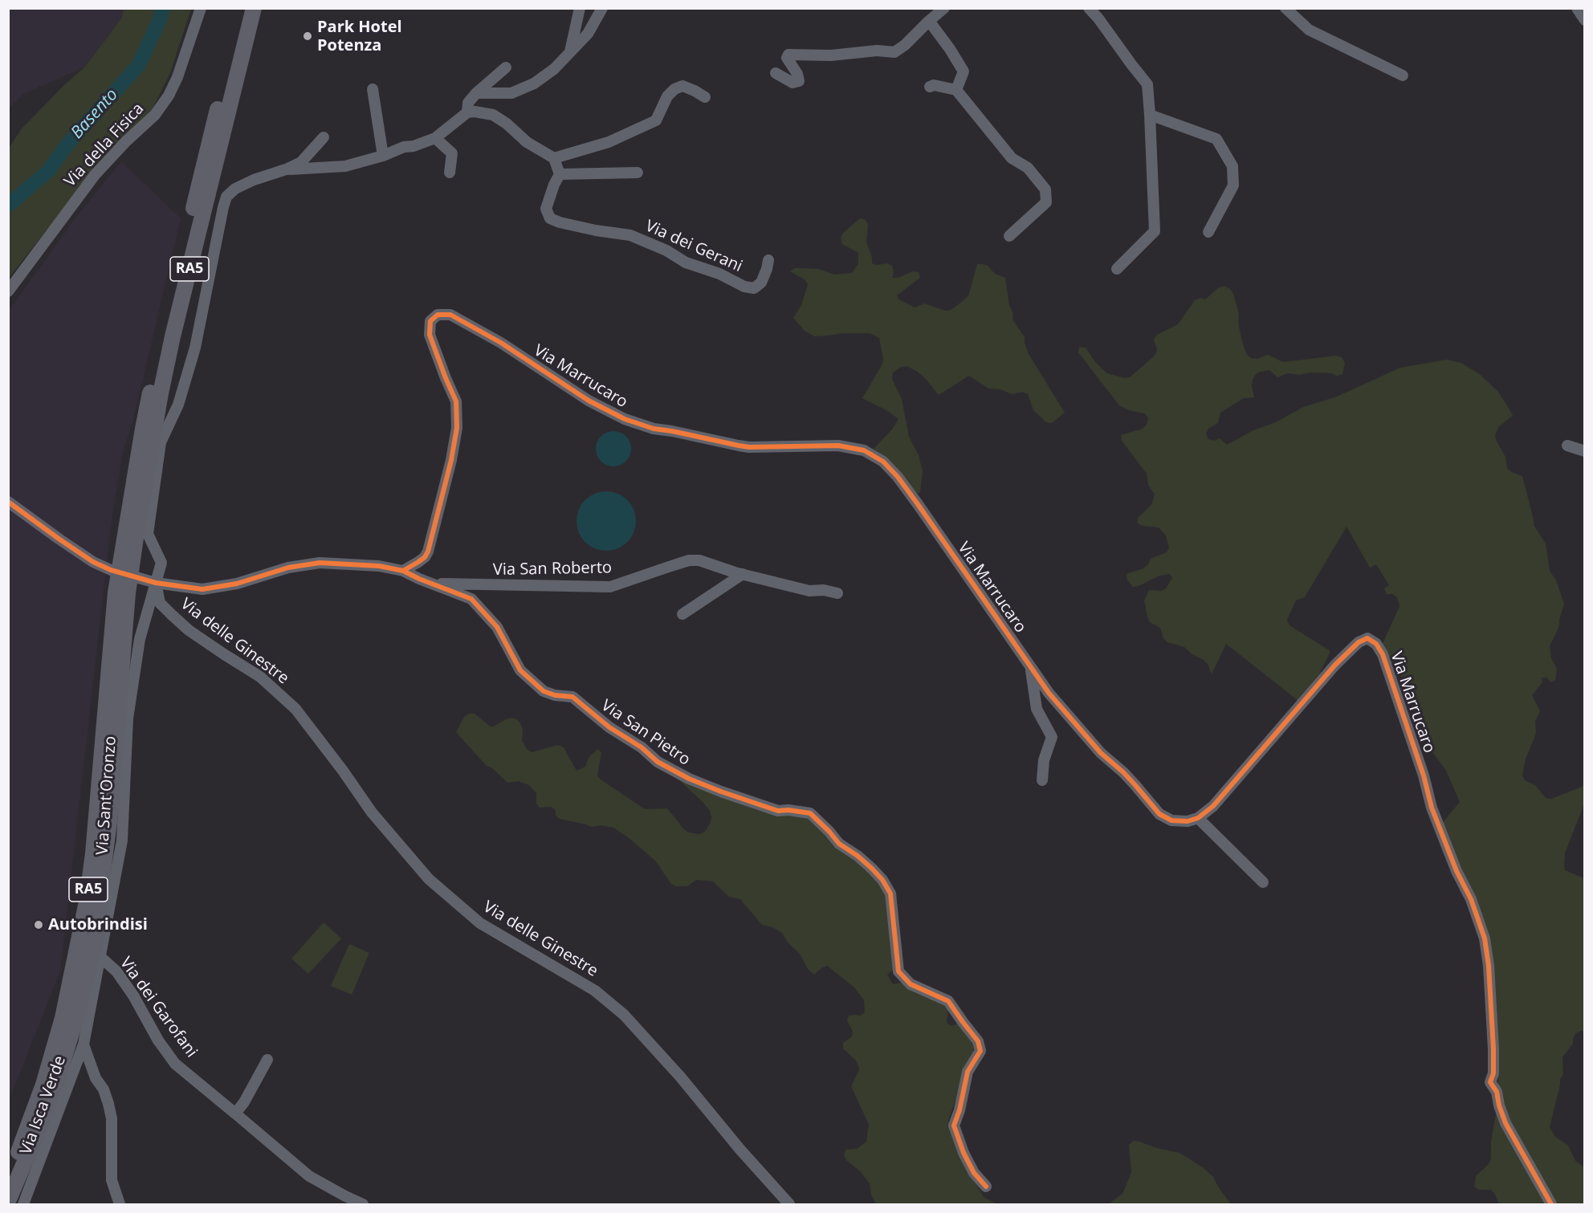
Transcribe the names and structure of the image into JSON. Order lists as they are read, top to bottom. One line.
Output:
{"streets":{"highway":["RA5"],"street":["Via della Fisica","Via dei Gerani","Via Marrucaro","Via San Roberto","Via delle Ginestre","Via San Pietro","Via Sant'Oronzo","Via dei Garofani","Via Isca Verde"]},"crossings":[["Via Marrucaro","Via San Pietro"],["Via San Roberto","Via San Pietro"],["Via delle Ginestre","Via Sant'Oronzo"],["Via Sant'Oronzo","Via dei Garofani"],["Via Sant'Oronzo","Via Isca Verde"]],"water":["Basento"],"places":["Park Hotel Potenza","Autobrindisi"]}
